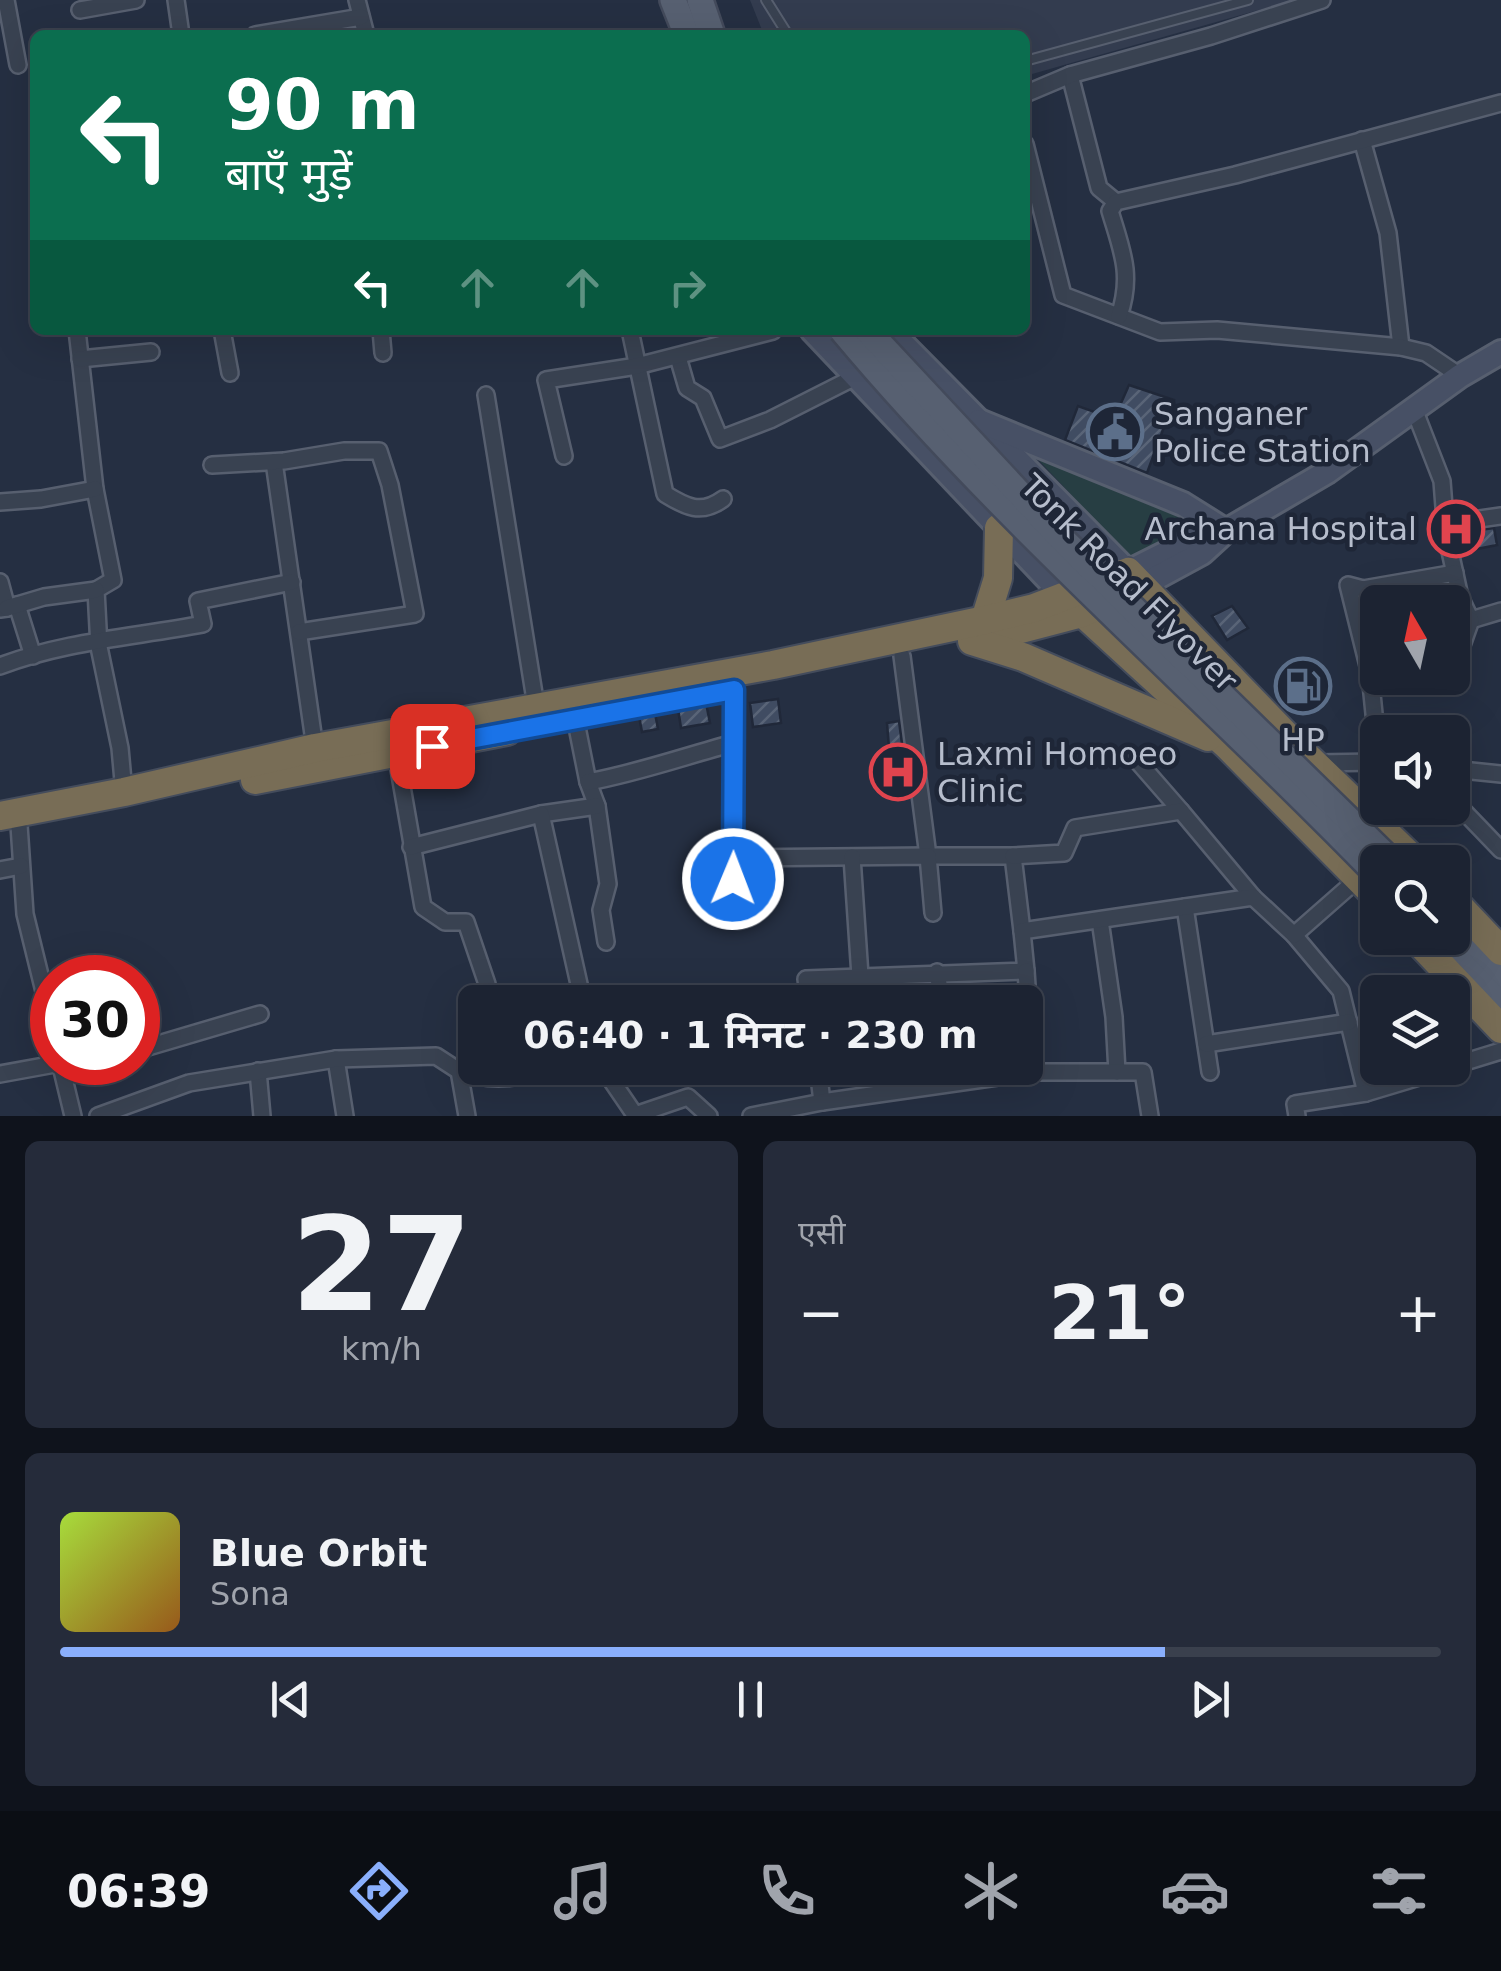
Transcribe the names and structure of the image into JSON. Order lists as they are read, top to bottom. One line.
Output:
{"streets":{"main road":["Tonk Road Flyover"]},"places":{"public building":["Sanganer Police Station"],"hospital":["Archana Hospital","Laxmi Homoeo Clinic"],"fuel station":["HP"]},"north":"top","page":{"turn":["90 m","बाएँ मुड़ें"],"limit":"30","trip":"06:40 · 1 मिनट · 230 m","tile":[["27","km/h"],"एसी"],"heat":["−","21°","+"],"song":["Blue Orbit","Sona"],"tabs":"06:39"}}
